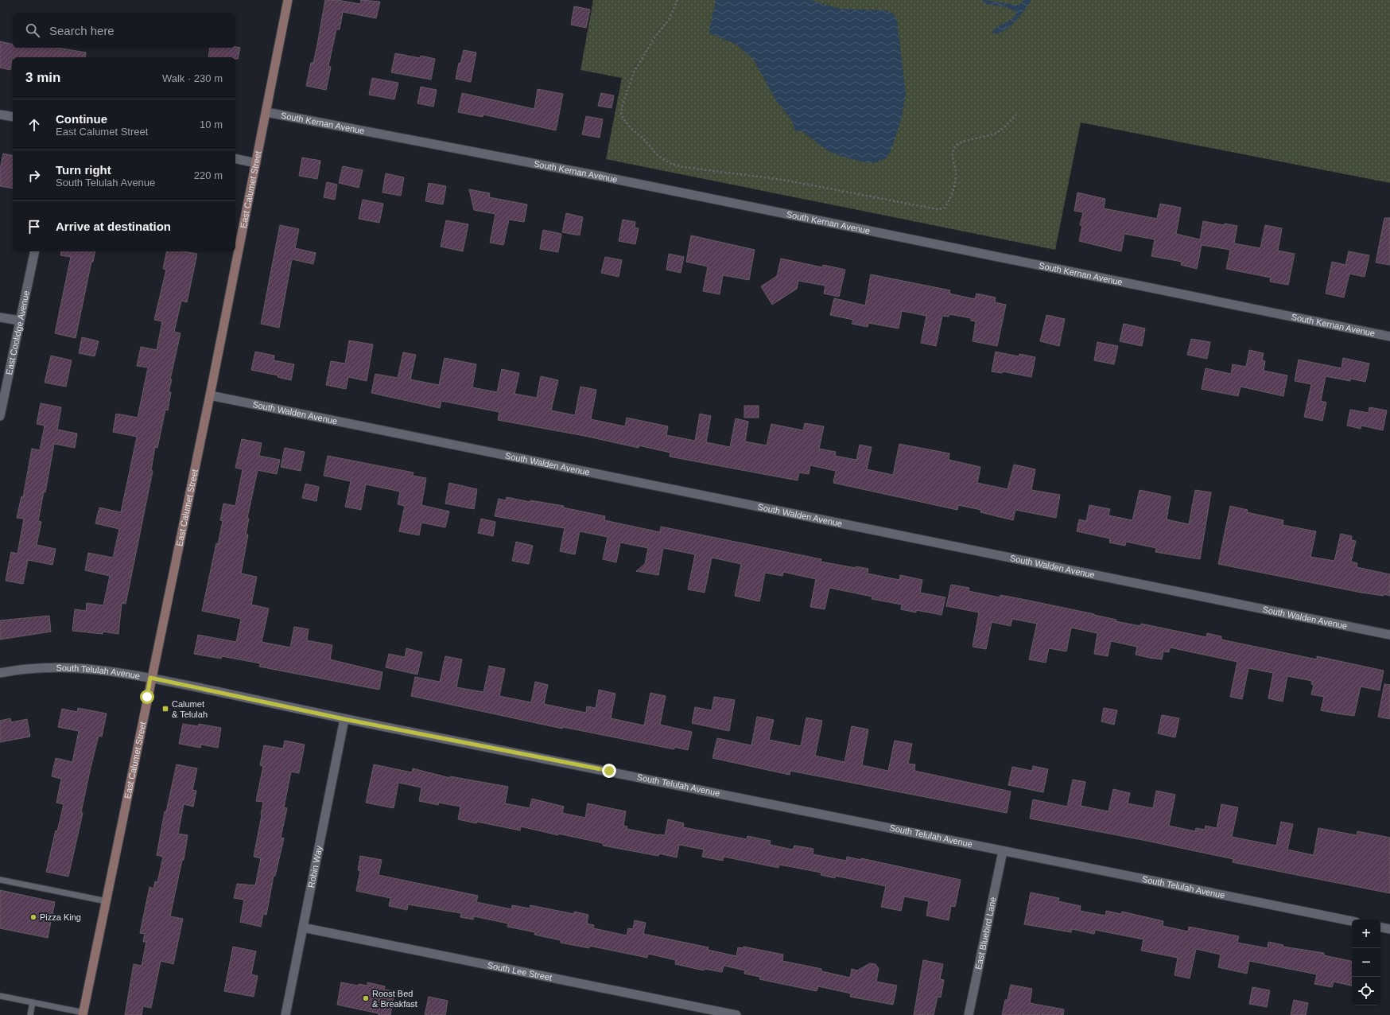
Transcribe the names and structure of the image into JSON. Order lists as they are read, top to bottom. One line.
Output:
{"streets":{"main road":["East Calumet Street"],"street":["South Kernan Avenue","East Coolidge Avenue","South Walden Avenue","South Telulah Avenue","Robin Way","East Bluebird Lane","South Lee Street"]},"crossings":[["South Kernan Avenue","East Calumet Street"],["East Calumet Street","South Walden Avenue"],["East Calumet Street","South Telulah Avenue"],["South Telulah Avenue","Robin Way"],["South Telulah Avenue","East Bluebird Lane"],["Robin Way","South Lee Street"]],"places":{"transit":["Calumet & Telulah"],"other":["Pizza King","Roost Bed & Breakfast"]},"page":{"search":"Search here","heading":["3 min","Walk · 230 m"],"list":[["Continue","East Calumet Street","10 m"],["Turn right","South Telulah Avenue","220 m"],"Arrive at destination"],"map_buttons":["+","−"]}}
